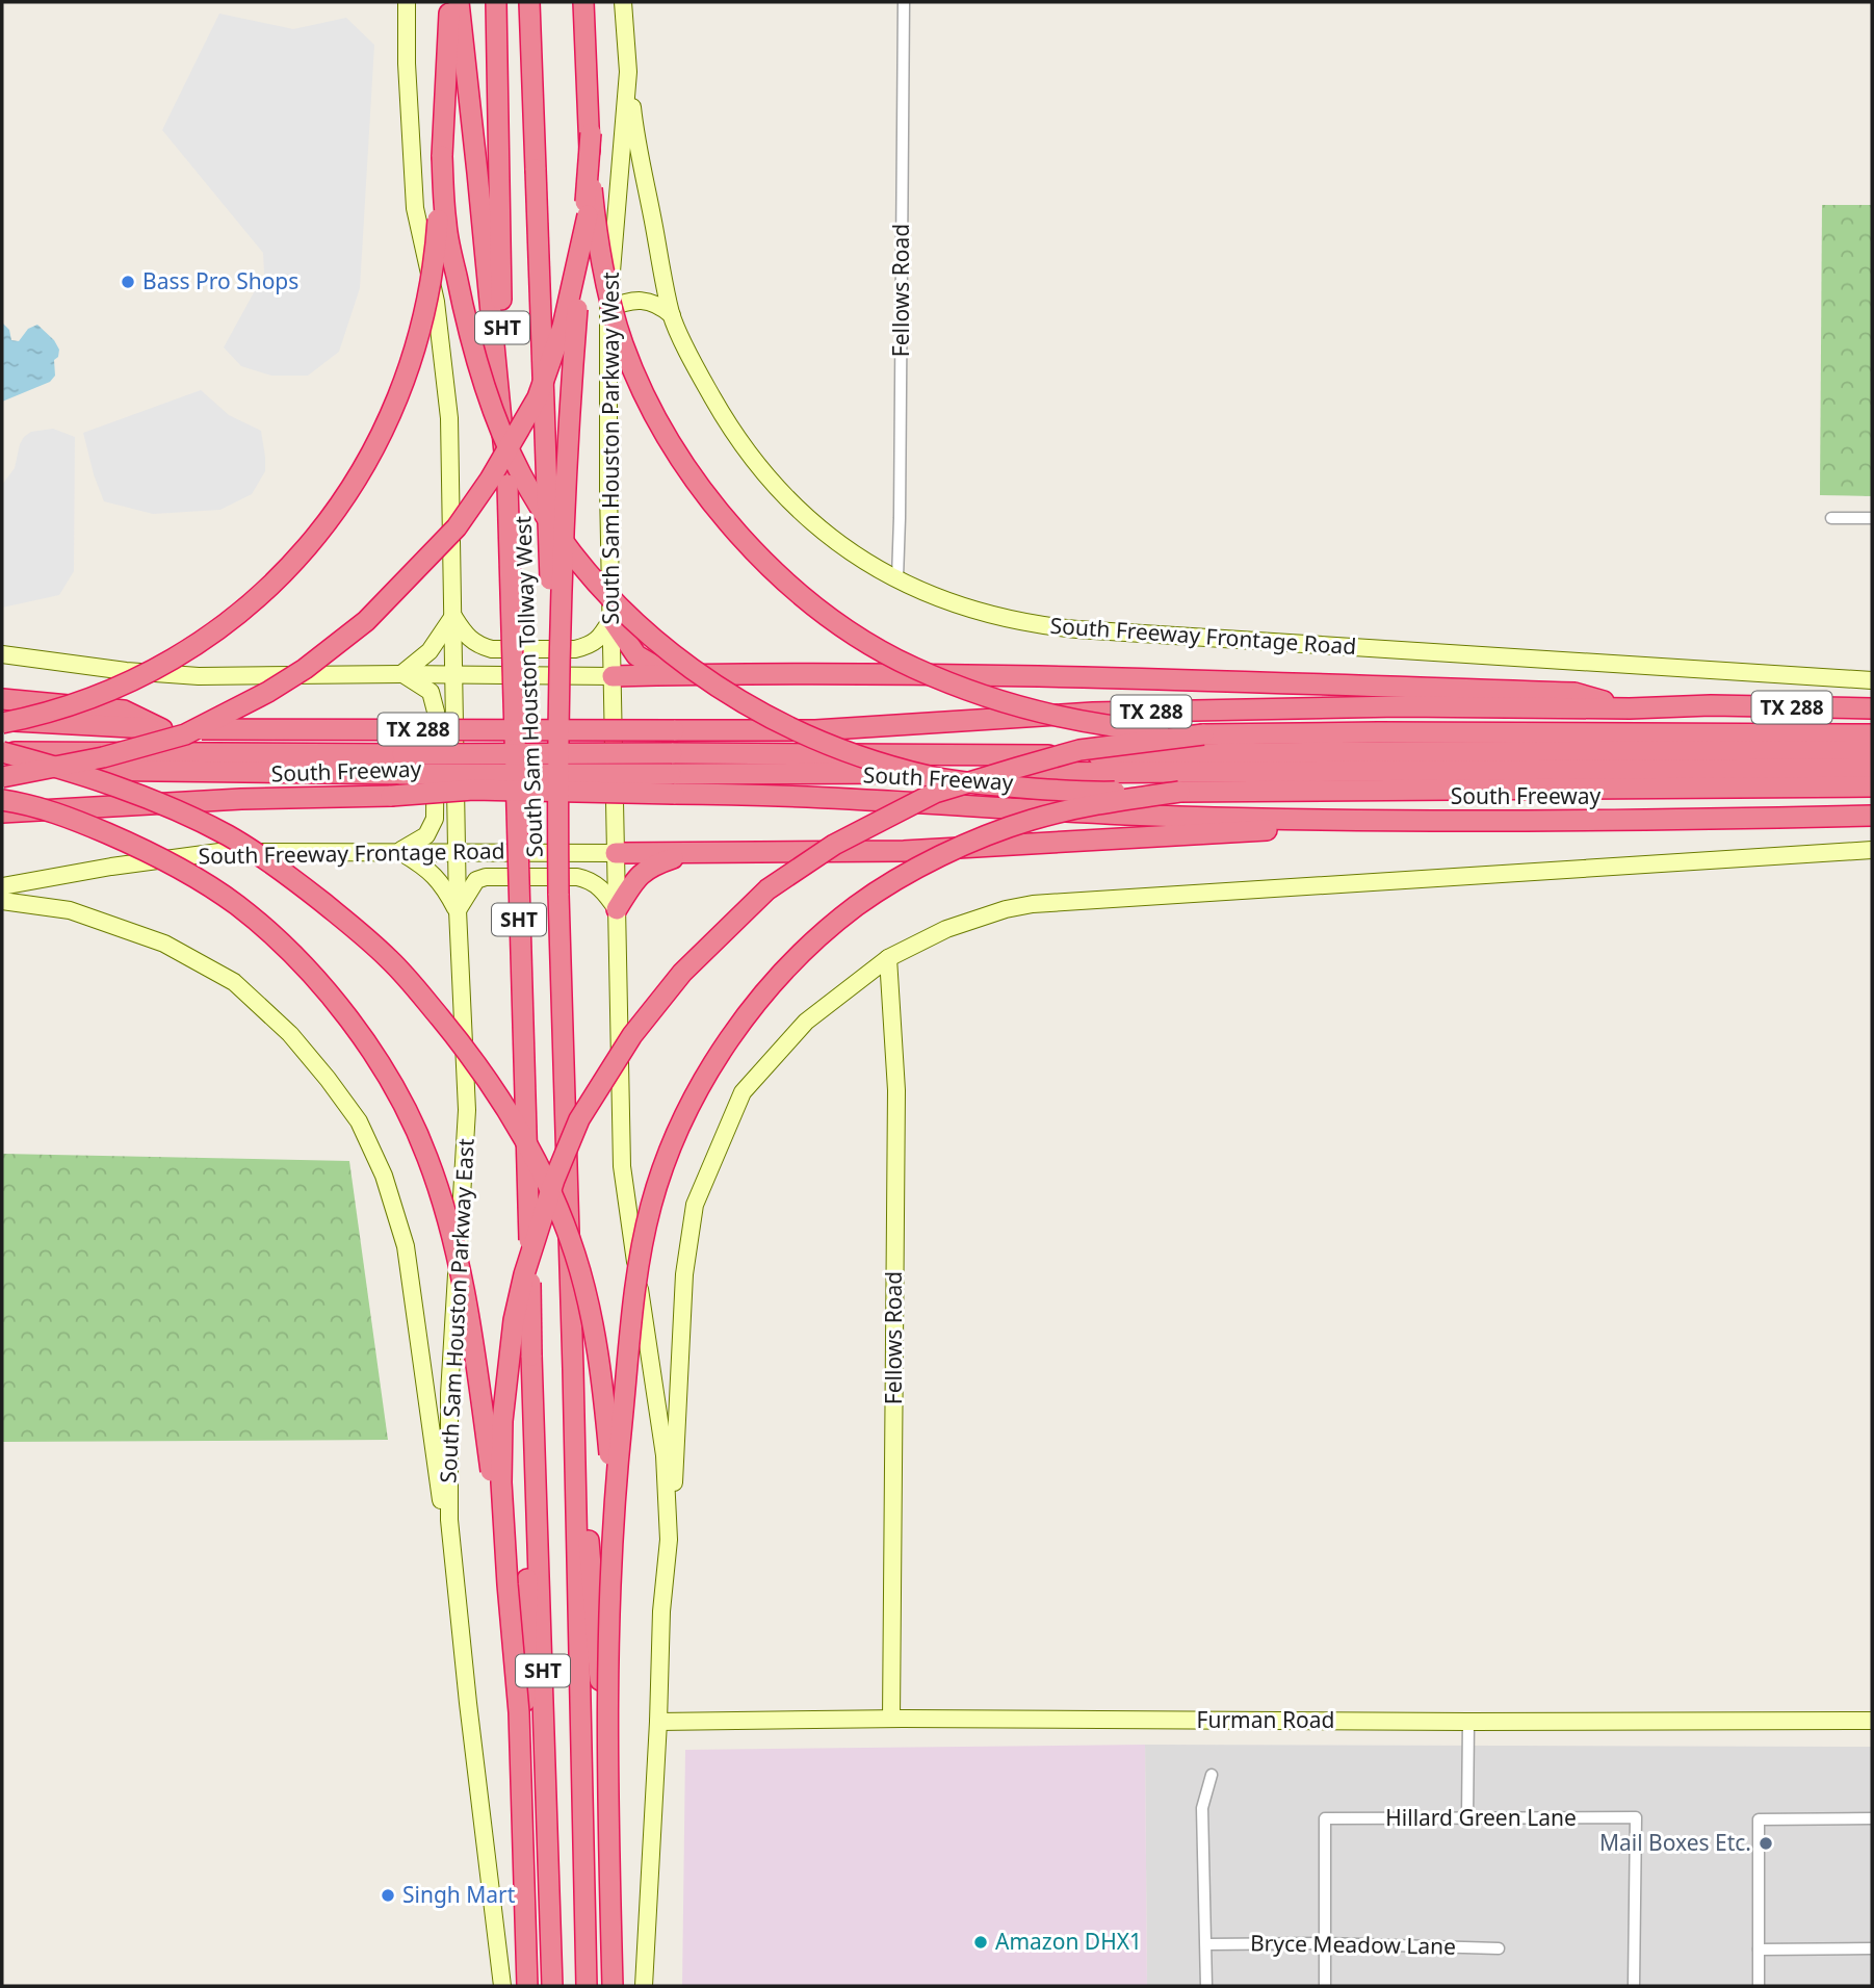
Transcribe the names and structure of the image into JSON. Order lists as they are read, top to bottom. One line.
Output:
{"streets":{"highway":["SHT","South Sam Houston Tollway West","TX 288","South Freeway"],"main road":["Fellows Road","South Sam Houston Parkway West","South Freeway Frontage Road","South Sam Houston Parkway East","Furman Road"],"street":["Hillard Green Lane","Bryce Meadow Lane"]},"crossings":[["Fellows Road","South Freeway Frontage Road"],["Fellows Road","Furman Road"],["SHT","South Sam Houston Tollway West"],["South Sam Houston Parkway West","South Freeway Frontage Road"],["South Freeway Frontage Road","South Sam Houston Parkway East"],["Hillard Green Lane","Bryce Meadow Lane"]],"places":["Bass Pro Shops","Mail Boxes Etc.","Singh Mart","Amazon DHX1"]}
